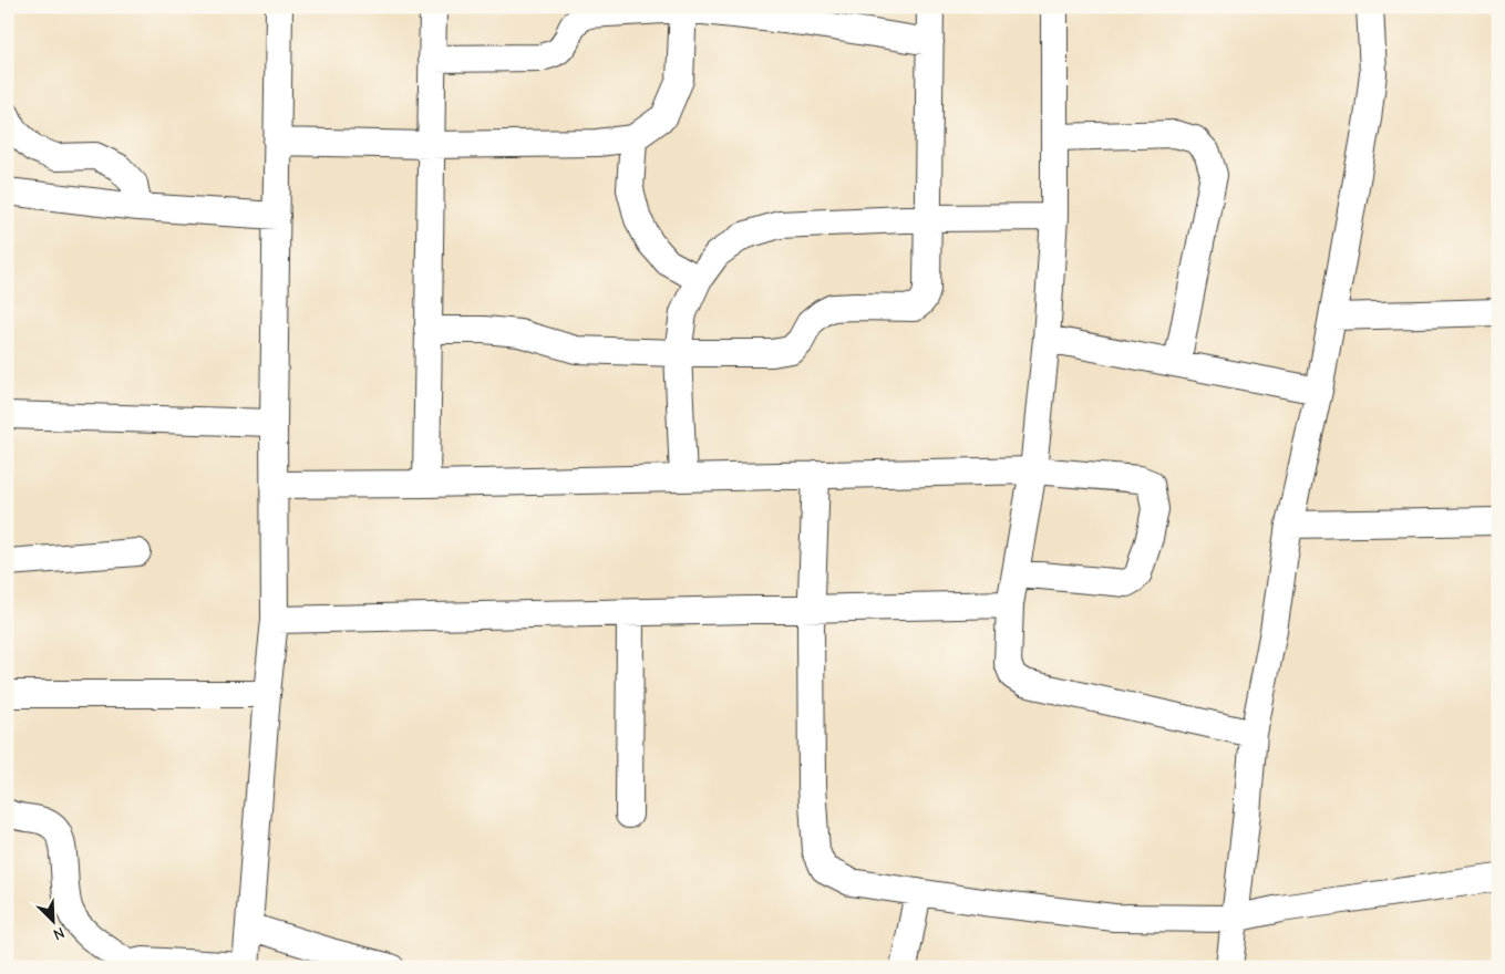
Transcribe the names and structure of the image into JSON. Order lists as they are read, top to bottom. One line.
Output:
{"north":"bottom right"}
